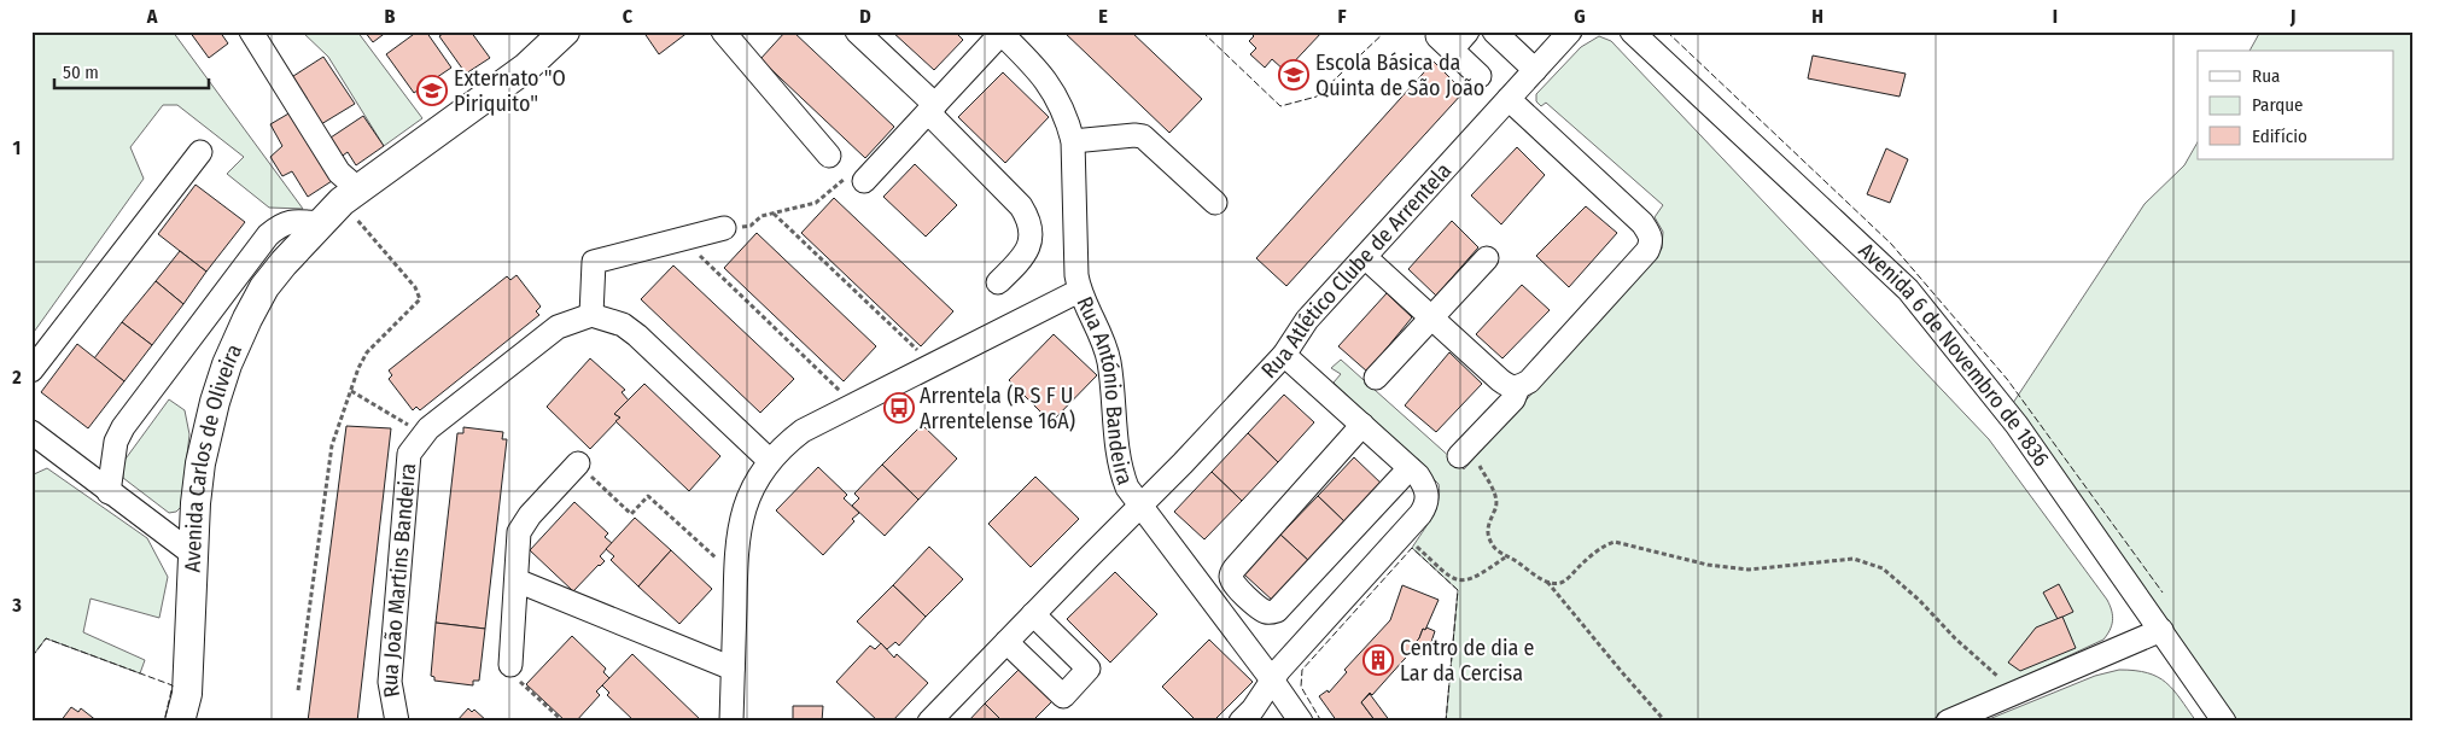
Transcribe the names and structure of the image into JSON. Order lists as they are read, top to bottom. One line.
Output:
{"streets":{"main road":["Avenida Carlos de Oliveira"],"street":["Rua Atlético Clube de Arrentela","Avenida 6 de Novembro de 1836","Rua António Bandeira","Rua João Martins Bandeira"]},"crossings":[["Rua Atlético Clube de Arrentela","Rua António Bandeira"]],"places":{"school or university":["Escola Básica da Quinta de São João","Externato \"O Piriquito\""],"bus stop":["Arrentela (R S F U Arrentelense 16A)"],"building":["Centro de dia e Lar da Cercisa"]},"legend":["Rua","Parque","Edifício"],"scale_bar":"50 m","grid":{"columns":["A","B","C","D","E","F","G","H","I","J"],"rows":["1","2","3"]}}
